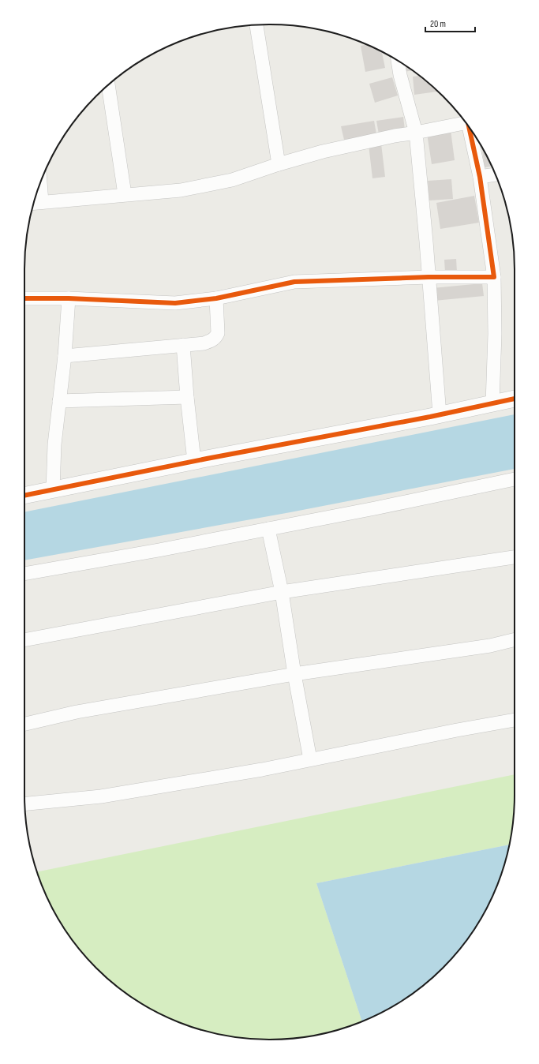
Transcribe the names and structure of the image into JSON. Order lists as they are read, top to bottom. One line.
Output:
{"scale_bar":"20 m"}
